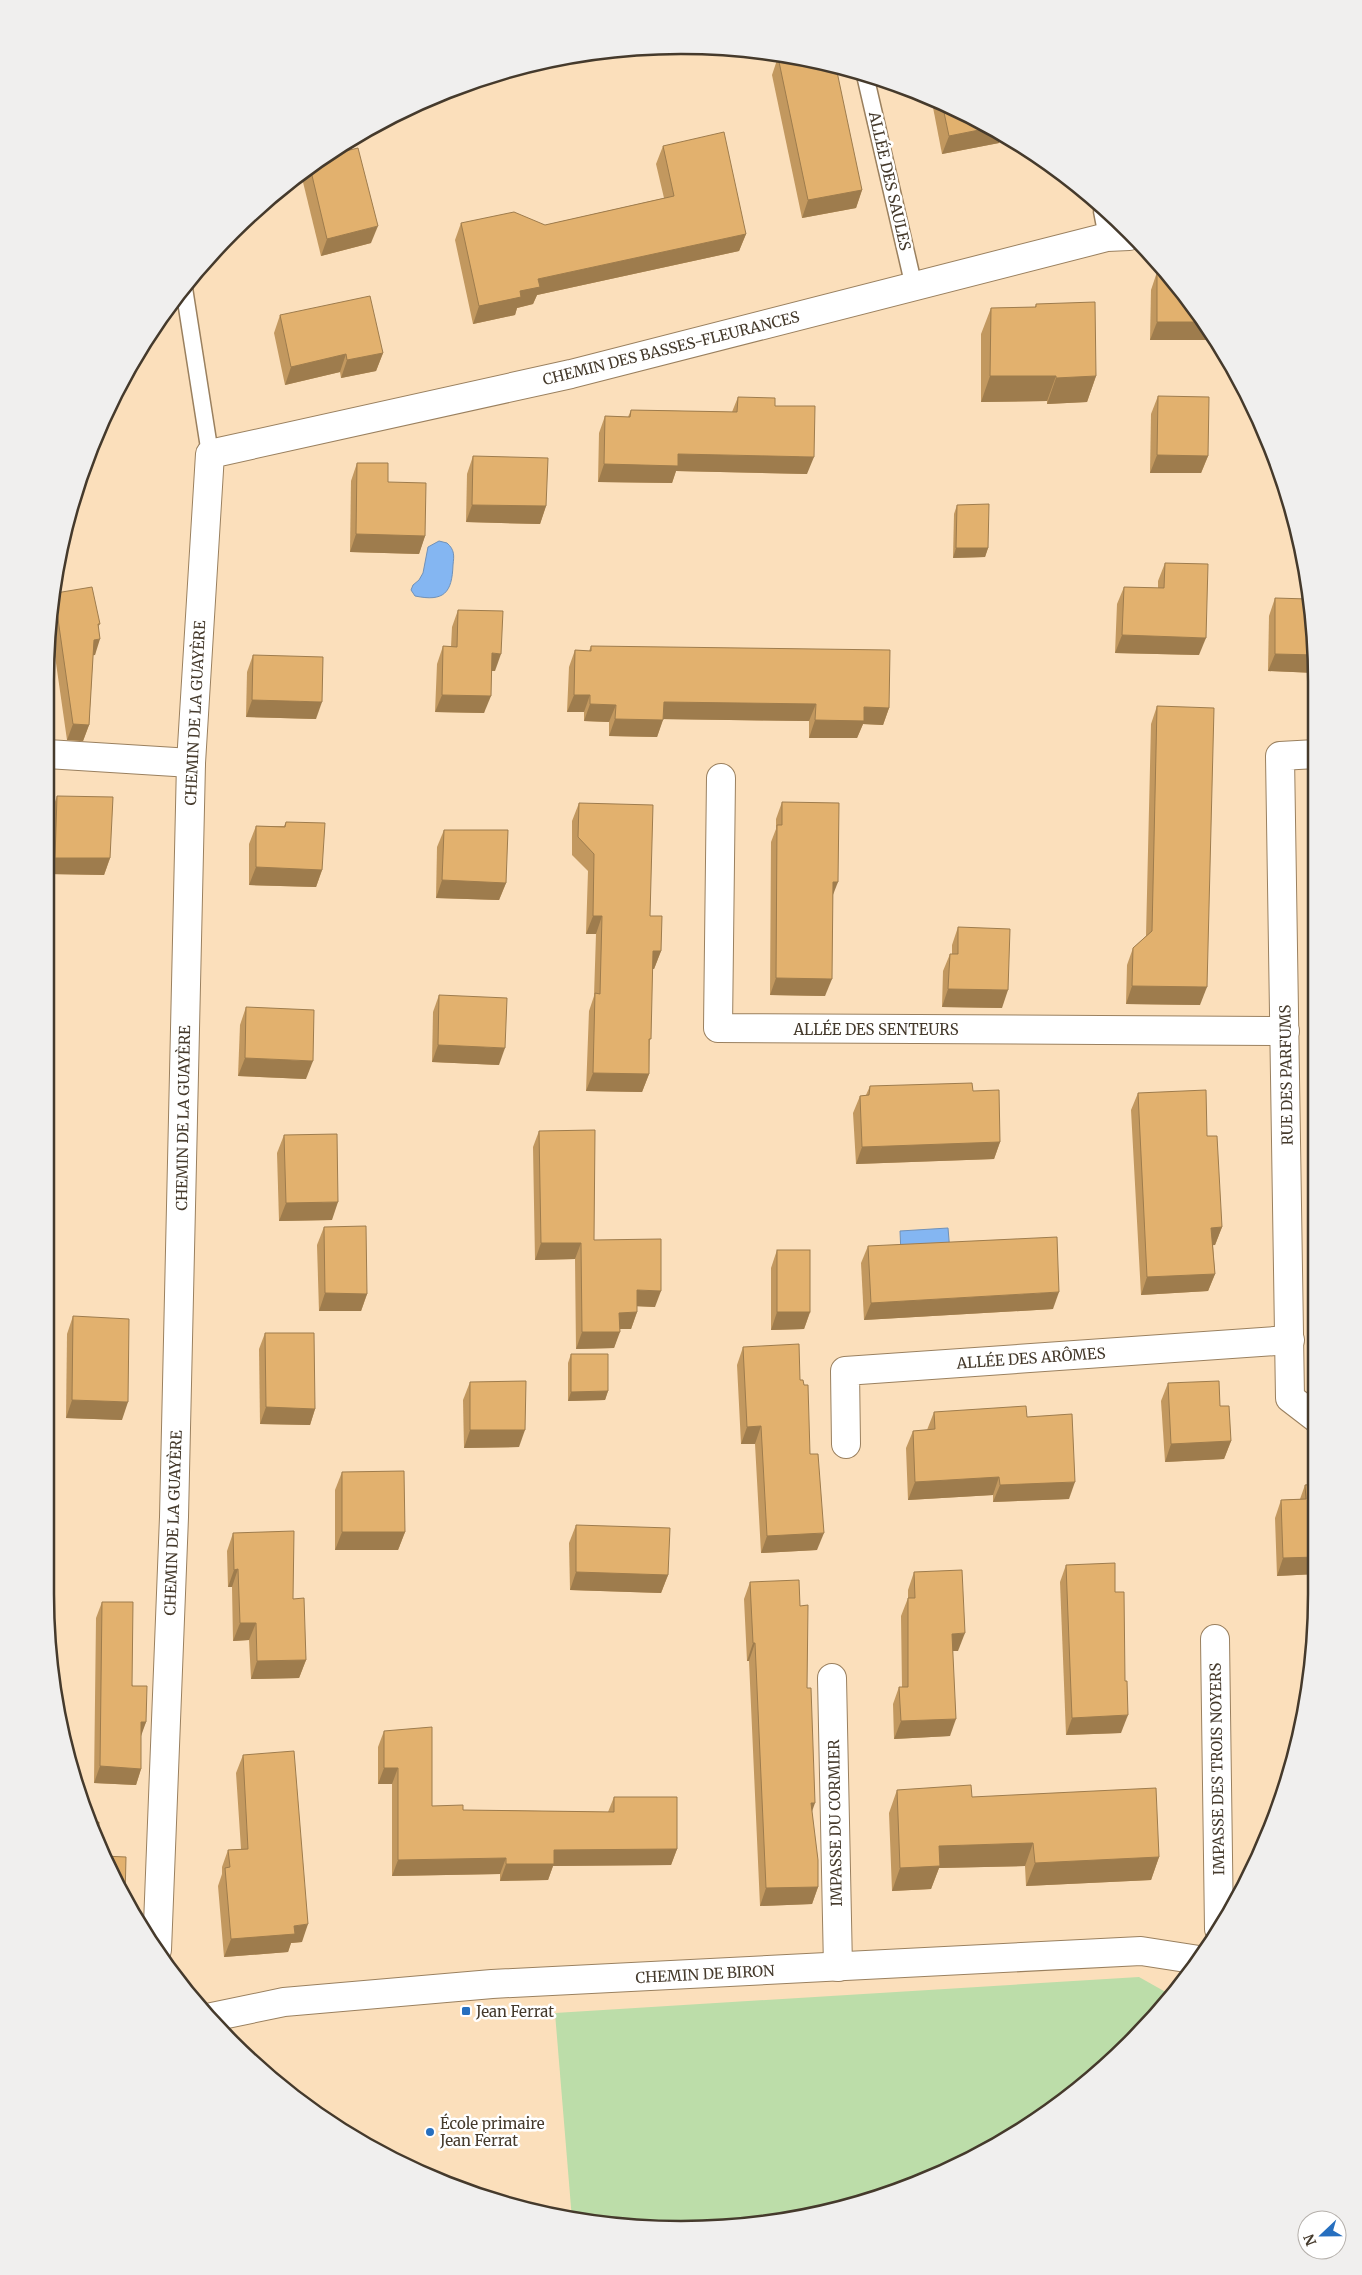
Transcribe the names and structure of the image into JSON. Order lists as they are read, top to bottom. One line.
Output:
{"streets":{"street":["CHEMIN DES BASSES-FLEURANCES","CHEMIN DE LA GUAYÈRE","ALLÉE DES SENTEURS","RUE DES PARFUMS","ALLÉE DES ARÔMES","IMPASSE DES TROIS NOYERS","IMPASSE DU CORMIER","CHEMIN DE BIRON"],"lane":["ALLÉE DES SAULES"]},"crossings":[["ALLÉE DES SAULES","CHEMIN DES BASSES-FLEURANCES"],["CHEMIN DES BASSES-FLEURANCES","CHEMIN DE LA GUAYÈRE"],["ALLÉE DES SENTEURS","RUE DES PARFUMS"],["RUE DES PARFUMS","ALLÉE DES ARÔMES"],["IMPASSE DU CORMIER","CHEMIN DE BIRON"]],"places":{"transit":["Jean Ferrat"],"other":["École primaire Jean Ferrat"]},"north":"left"}
